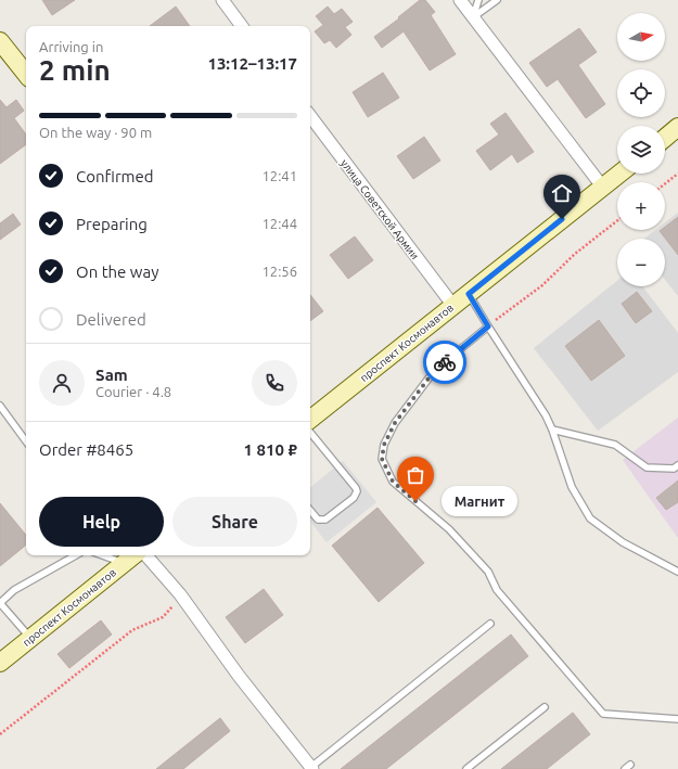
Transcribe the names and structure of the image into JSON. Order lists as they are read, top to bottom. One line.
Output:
{"streets":{"main road":["проспект Космонавтов"],"street":["улица Советской Армии"]},"crossings":[["улица Советской Армии","проспект Космонавтов"]],"places":["Магнит"],"north":"right","page":{"map_buttons":["+","−"],"heading":["2 min","Arriving in","13:12–13:17"],"panel":["Sam","Courier · 4.8","Order #8465","1 810 ₽"],"bar":"On the way · 90 m","list":[["Confirmed","12:41"],["Preparing","12:44"],["On the way","12:56"],"Delivered"],"bubble":"Магнит","buttons":["Help","Share"]}}
